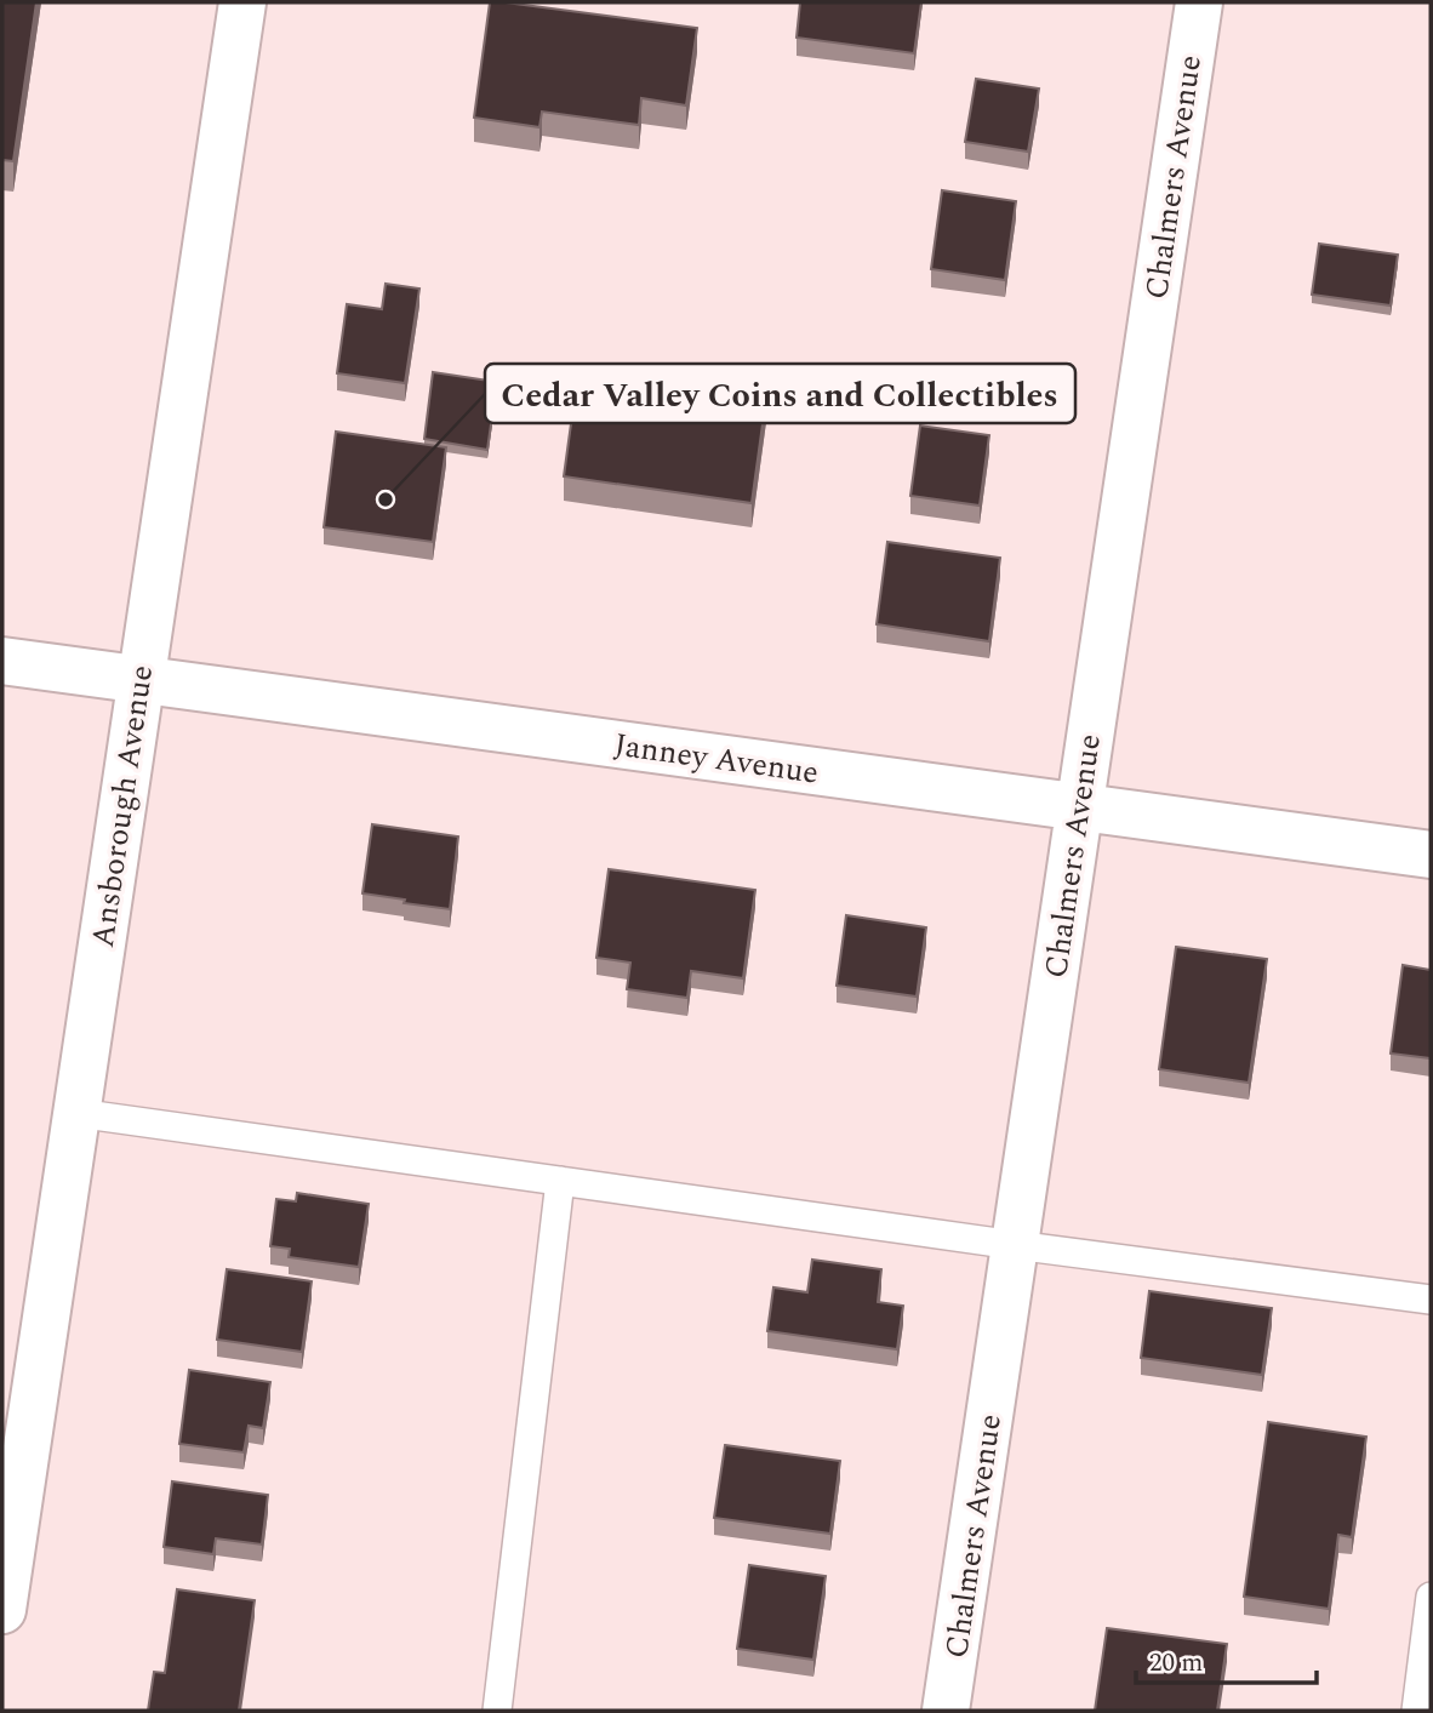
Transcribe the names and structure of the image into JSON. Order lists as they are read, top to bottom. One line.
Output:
{"streets":{"street":["Chalmers Avenue","Janney Avenue","Ansborough Avenue"]},"crossings":[["Chalmers Avenue","Janney Avenue"],["Janney Avenue","Ansborough Avenue"]],"places":["Cedar Valley Coins and Collectibles"],"scale_bar":"20 m"}
